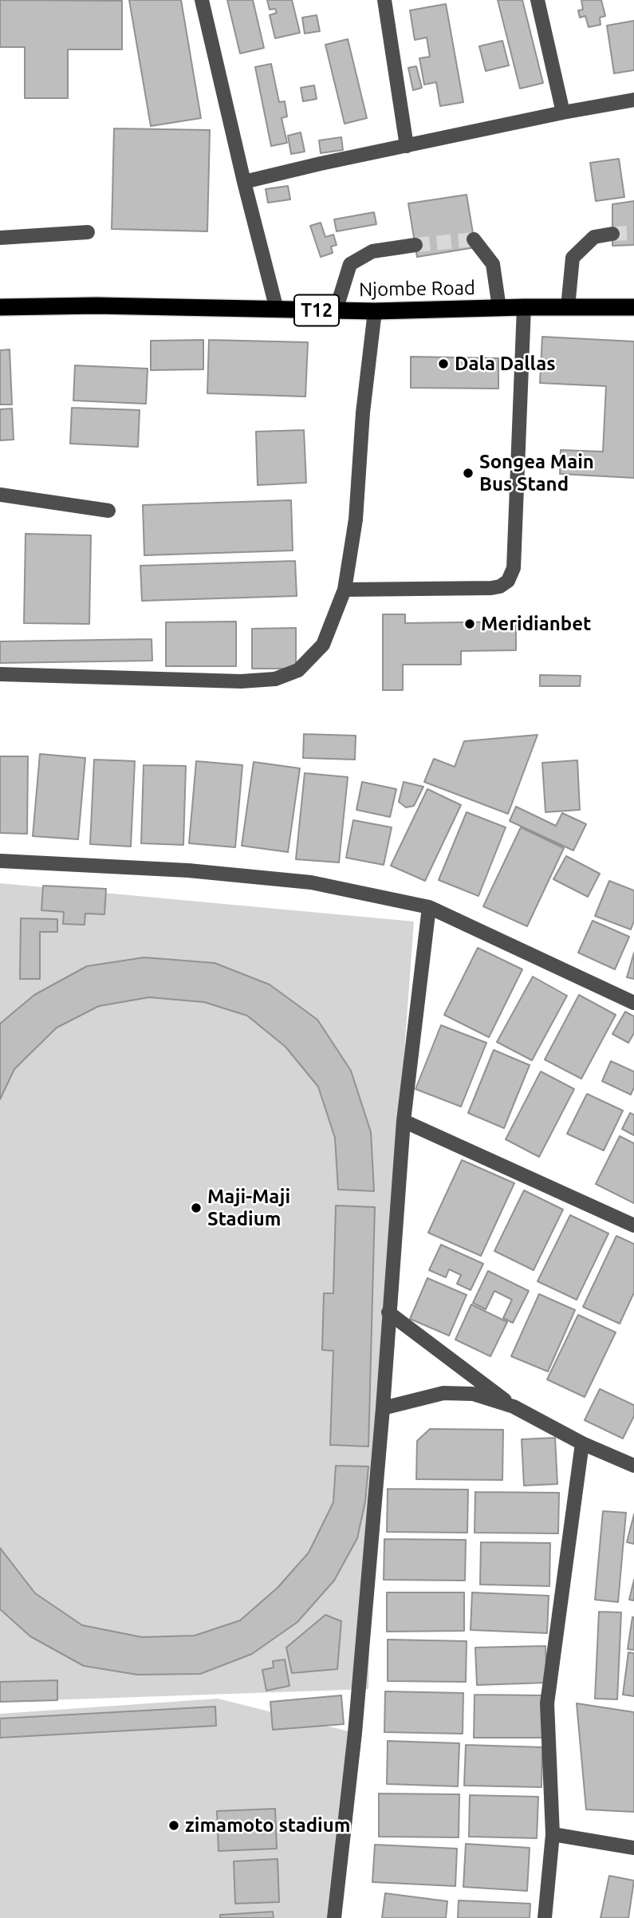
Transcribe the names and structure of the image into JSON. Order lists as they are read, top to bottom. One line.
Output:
{"streets":{"highway":["Njombe Road","T12"]},"places":["Dala Dallas","Songea Main Bus Stand","Meridianbet","Maji-Maji Stadium","zimamoto stadium"]}
